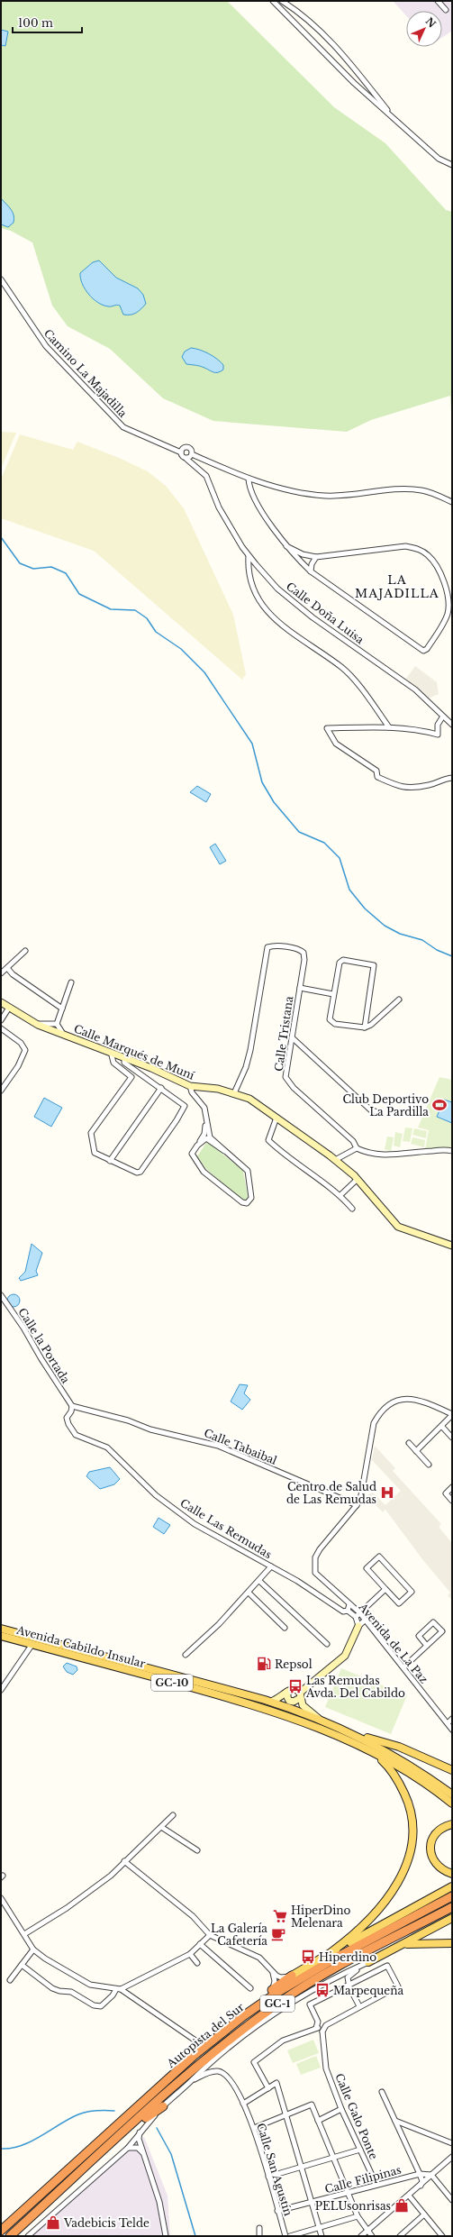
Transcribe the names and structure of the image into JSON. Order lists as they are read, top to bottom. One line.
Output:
{"streets":{"highway":["GC-1","Autopista del Sur"],"main road":["Avenida Cabildo Insular","GC-10"],"street":["Camino La Majadilla","Calle Doña Luisa","Calle Tristana","Calle Marqués de Muní","Calle la Portada","Calle Tabaibal","Calle Las Remudas","Avenida de La Paz","Calle Galo Ponte","Calle San Agustín","Calle Filipinas"]},"crossings":[["Camino La Majadilla","Calle Doña Luisa"],["Calle Tristana","Calle Marqués de Muní"],["Calle la Portada","Calle Tabaibal"],["Calle la Portada","Calle Las Remudas"],["Calle Tabaibal","Calle Las Remudas"],["Calle Tabaibal","Avenida de La Paz"],["Calle Galo Ponte","Calle Filipinas"],["Calle San Agustín","Calle Filipinas"]],"districts":["LA MAJADILLA"],"places":{"sports":["Club Deportivo La Pardilla"],"hospital":["Centro de Salud de Las Remudas"],"fuel station":["Repsol"],"bus stop":["Las Remudas Avda. Del Cabildo","Hiperdino","Marpequeña"],"supermarket":["HiperDino Melenara"],"cafe":["La Galería Cafetería"],"shop":["PELUsonrisas","Vadebicis Telde"]},"scale_bar":"100 m","north":"top right"}
